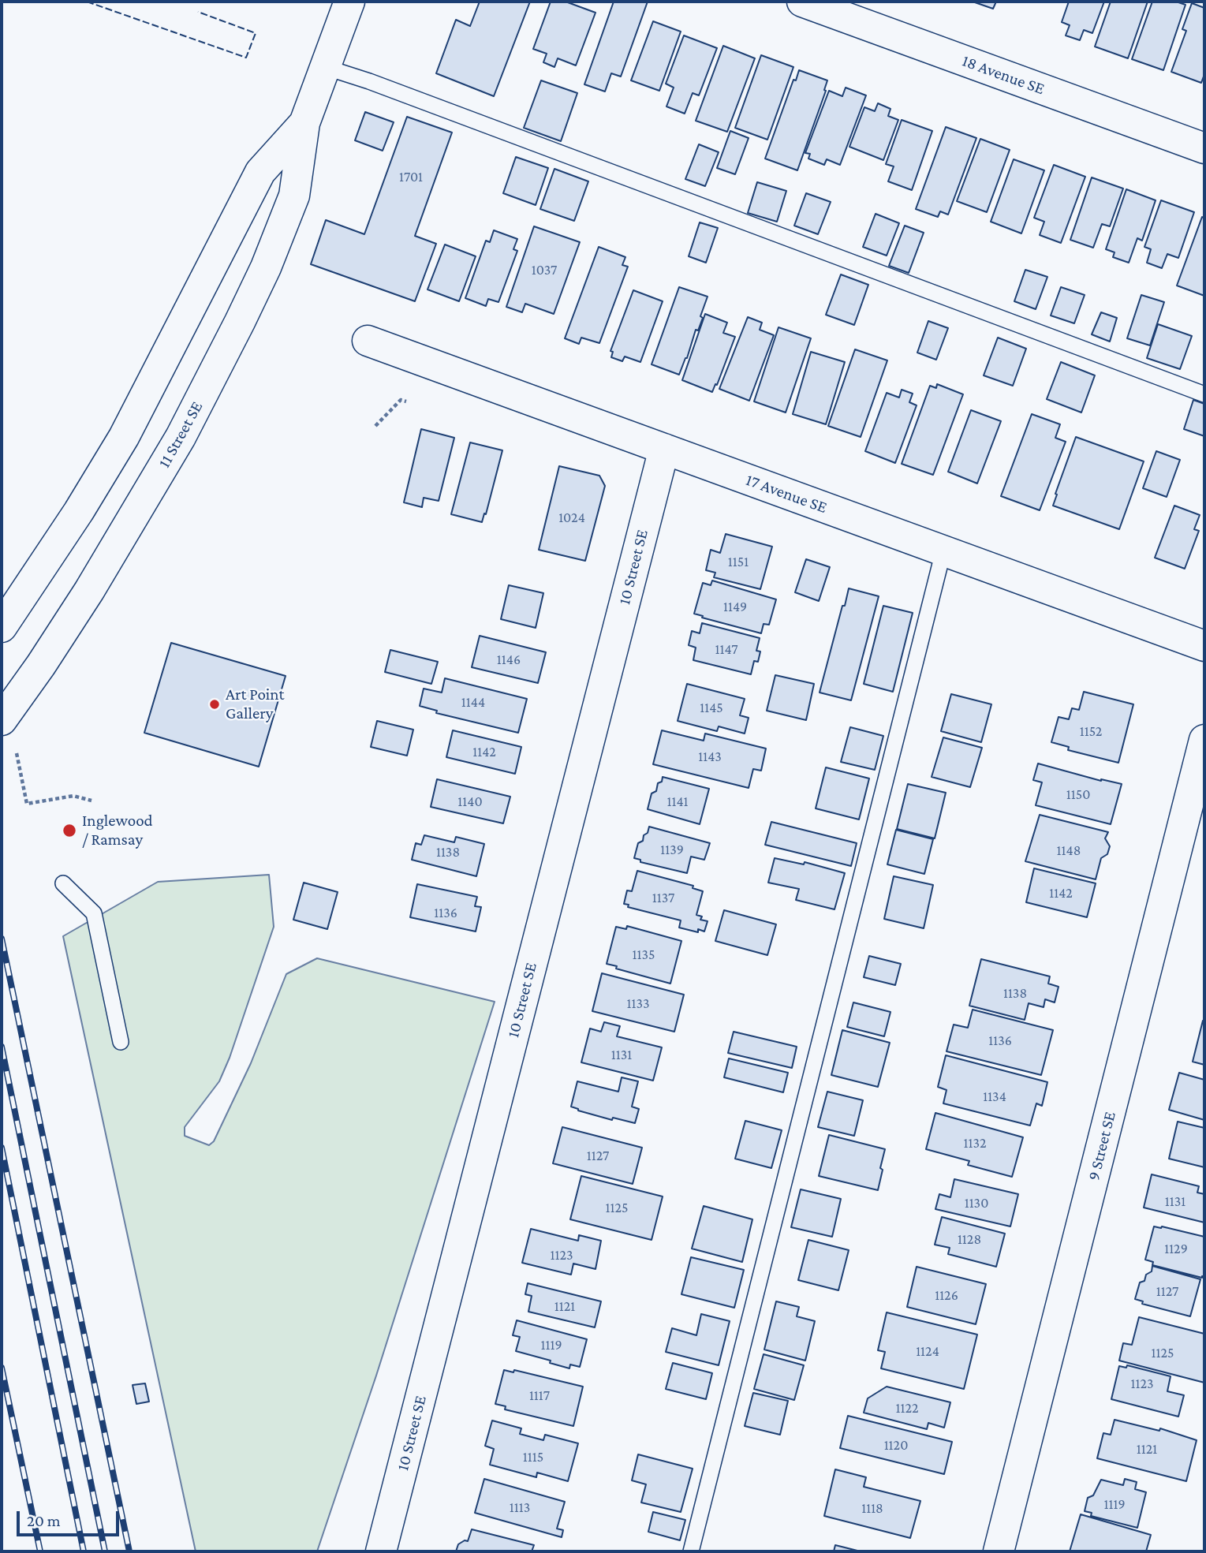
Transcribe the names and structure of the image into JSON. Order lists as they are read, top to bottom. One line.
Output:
{"streets":{"street":["18 Avenue SE","11 Street SE","17 Avenue SE","10 Street SE","9 Street SE"]},"crossings":[["17 Avenue SE","10 Street SE"]],"places":["Art Point Gallery","Inglewood / Ramsay"],"house_numbers":["1701","1037","1024","1151","1149","1147","1146","1144","1145","1152","1142","1143","1150","1140","1141","1139","1148","1138","1142","1137","1136","1135","1138","1133","1136","1131","1134","1132","1127","1131","1130","1125","1128","1129","1123","1127","1126","1121","1119","1124","1125","1123","1117","1122","1120","1121","1115","1119","1113","1118"],"scale_bar":"20 m"}
